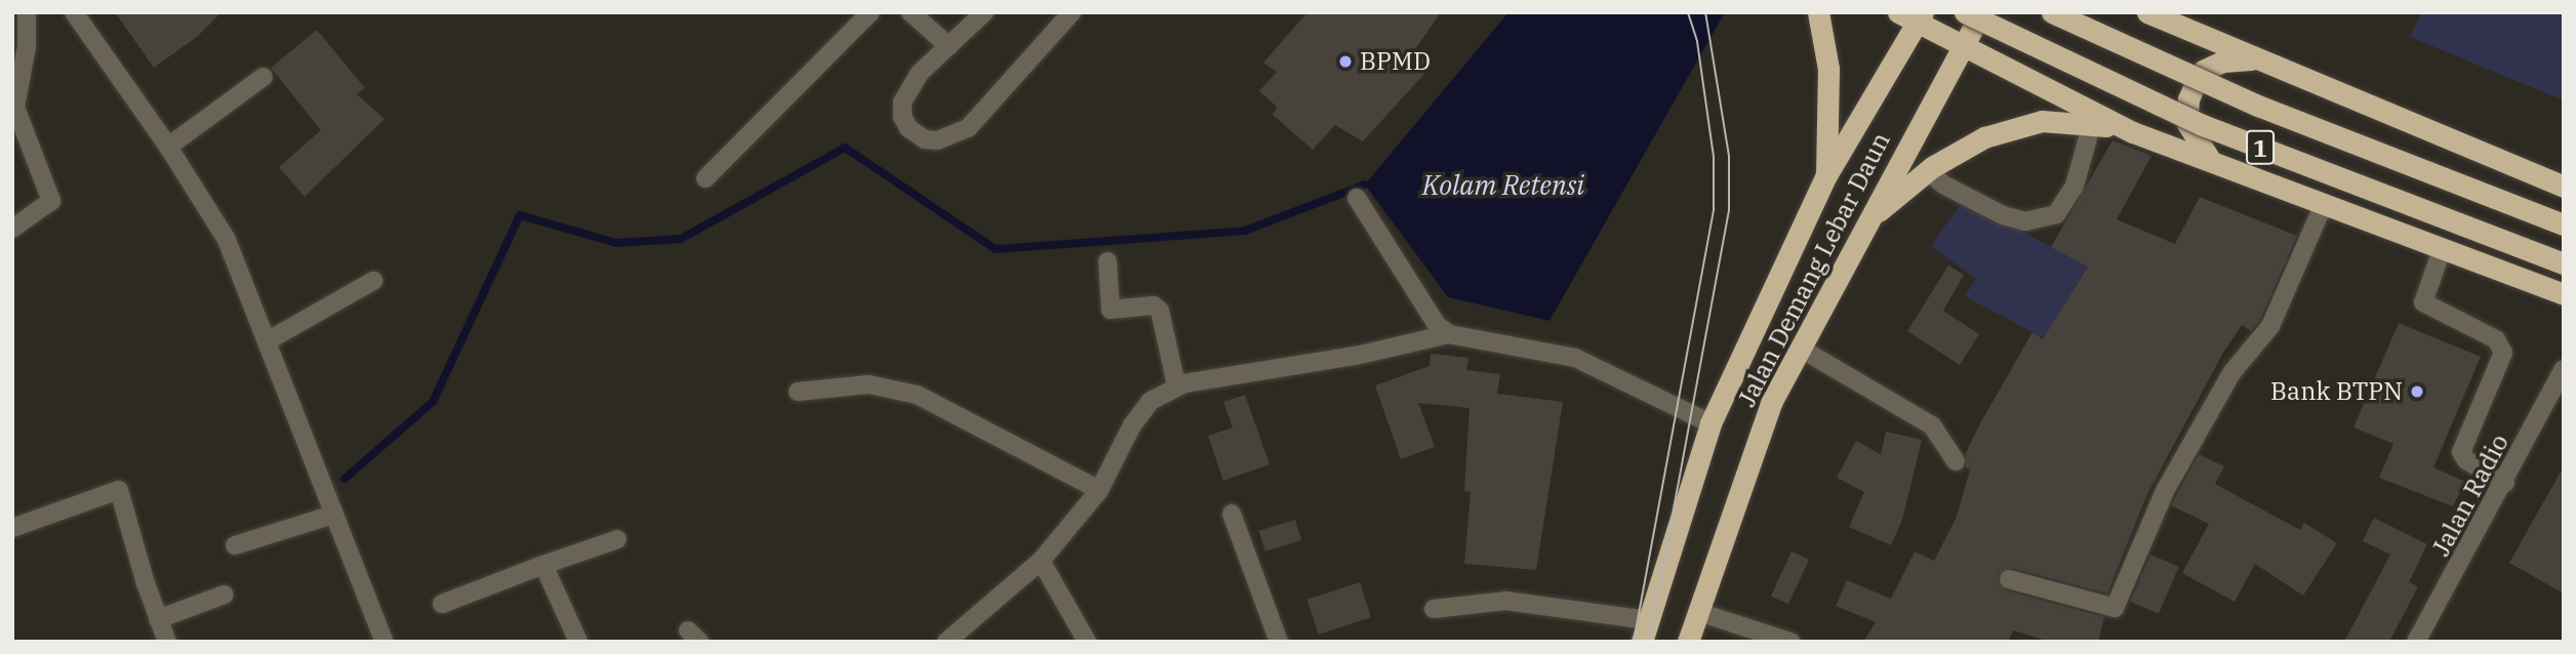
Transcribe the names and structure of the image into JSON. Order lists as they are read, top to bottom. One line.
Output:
{"streets":{"highway":["1","Jalan Demang Lebar Daun"],"street":["Jalan Radio"]},"water":["Kolam Retensi"],"places":["BPMD","Bank BTPN"]}
